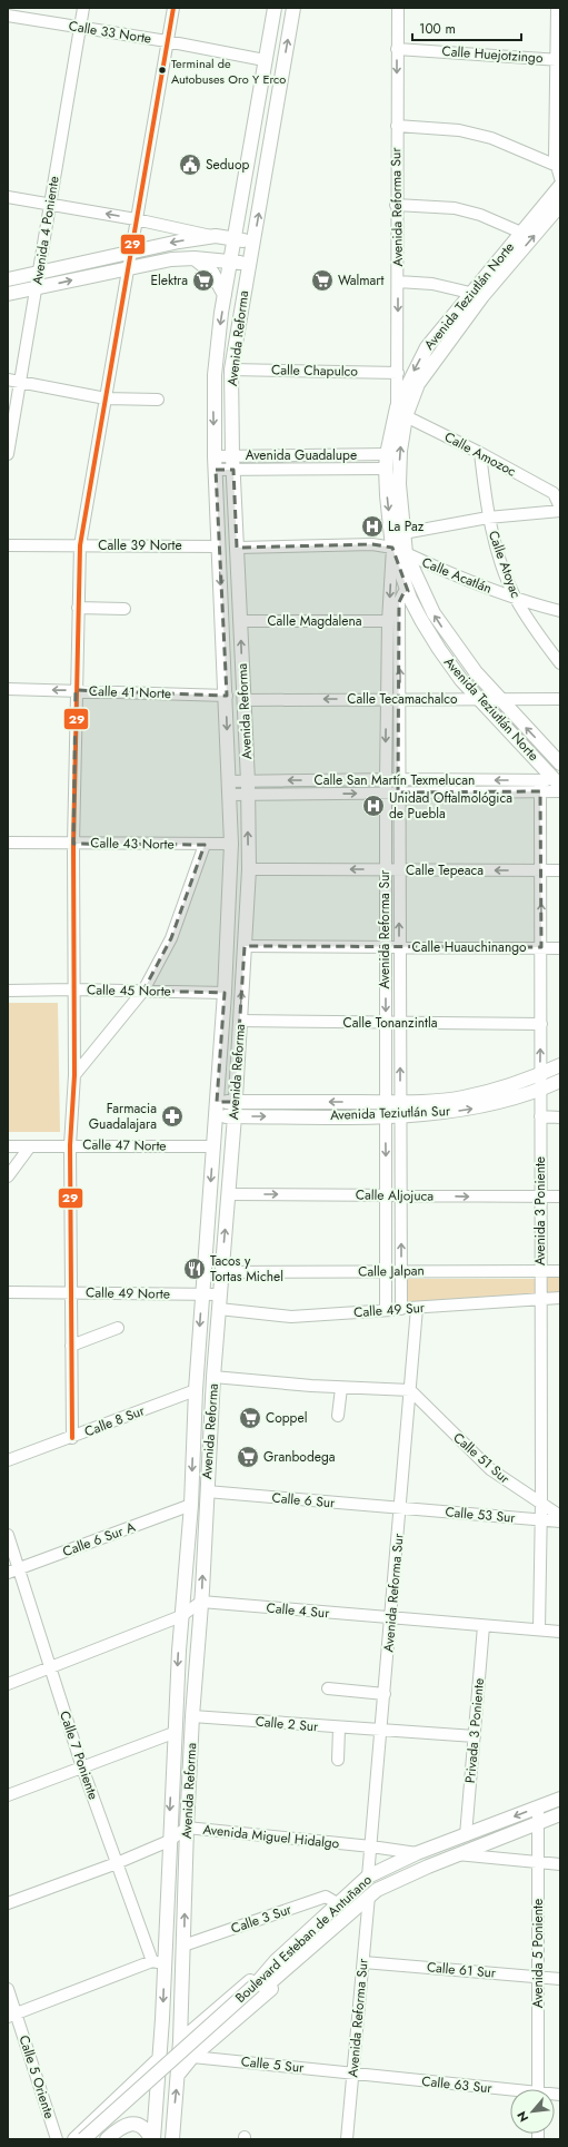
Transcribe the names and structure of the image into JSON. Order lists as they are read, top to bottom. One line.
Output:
{"streets":{"main road":["Avenida Teziutlán Norte","Avenida Reforma","Avenida Teziutlán Sur","Boulevard Esteban de Antuñano"],"street":["Calle 33 Norte","Calle Huejotzingo","Avenida Reforma Sur","Avenida 4 Poniente","Calle Chapulco","Calle Amozoc","Avenida Guadalupe","Calle 39 Norte","Calle Atoyac","Calle Acatlán","Calle Magdalena","Calle 41 Norte","Calle Tecamachalco","Calle San Martín Texmelucan","Calle 43 Norte","Calle Tepeaca","Calle Huauchinango","Calle 45 Norte","Calle Tonanzintla","Calle 47 Norte","Calle Aljojuca","Avenida 3 Poniente","Calle Jalpan","Calle 49 Norte","Calle 49 Sur","Calle 8 Sur","Calle 51 Sur","Calle 6 Sur","Calle 53 Sur","Calle 6 Sur A","Calle 4 Sur","Calle 2 Sur","Privada 3 Poniente","Calle 7 Poniente","Avenida Miguel Hidalgo","Calle 3 Sur","Avenida 5 Poniente","Calle 61 Sur","Calle 5 Sur","Calle 5 Oriente","Calle 63 Sur"]},"crossings":[["Calle 33 Norte","Avenida 4 Poniente"],["Calle 33 Norte","Avenida Reforma"],["Calle Huejotzingo","Avenida Reforma Sur"],["Avenida Reforma Sur","Avenida Teziutlán Norte"],["Avenida Reforma Sur","Calle Chapulco"],["Avenida Reforma Sur","Calle Amozoc"],["Avenida Reforma Sur","Calle Magdalena"],["Avenida Reforma Sur","Calle Tecamachalco"],["Avenida Reforma Sur","Calle San Martín Texmelucan"],["Avenida Reforma Sur","Calle Tepeaca"],["Avenida Reforma Sur","Calle Huauchinango"],["Avenida Reforma Sur","Calle Tonanzintla"],["Avenida Reforma Sur","Avenida Teziutlán Sur"],["Avenida Reforma Sur","Calle Aljojuca"],["Avenida Reforma Sur","Calle Jalpan"],["Avenida Reforma Sur","Calle 49 Sur"],["Avenida Reforma Sur","Calle 51 Sur"],["Avenida Reforma Sur","Calle 6 Sur"],["Avenida Reforma Sur","Calle 53 Sur"],["Avenida Reforma Sur","Calle 4 Sur"],["Avenida Reforma Sur","Calle 2 Sur"],["Avenida Reforma Sur","Avenida Miguel Hidalgo"],["Avenida Reforma Sur","Boulevard Esteban de Antuñano"],["Avenida Reforma Sur","Calle 61 Sur"],["Avenida Reforma Sur","Calle 5 Sur"],["Avenida Reforma Sur","Calle 63 Sur"],["Avenida Teziutlán Norte","Calle Amozoc"],["Avenida Teziutlán Norte","Avenida Guadalupe"],["Avenida Teziutlán Norte","Calle Acatlán"],["Avenida Teziutlán Norte","Calle Tecamachalco"],["Avenida Teziutlán Norte","Calle San Martín Texmelucan"],["Avenida Reforma","Calle Chapulco"],["Avenida Reforma","Avenida Guadalupe"],["Avenida Reforma","Calle 39 Norte"],["Avenida Reforma","Calle Magdalena"],["Avenida Reforma","Calle 41 Norte"],["Avenida Reforma","Calle Tecamachalco"],["Avenida Reforma","Calle San Martín Texmelucan"],["Avenida Reforma","Calle 43 Norte"],["Avenida Reforma","Calle Tepeaca"],["Avenida Reforma","Calle Huauchinango"],["Avenida Reforma","Calle 45 Norte"],["Avenida Reforma","Calle Tonanzintla"],["Avenida Reforma","Avenida Teziutlán Sur"],["Avenida Reforma","Calle 47 Norte"],["Avenida Reforma","Calle Aljojuca"],["Avenida Reforma","Calle Jalpan"],["Avenida Reforma","Calle 49 Norte"],["Avenida Reforma","Calle 49 Sur"],["Avenida Reforma","Calle 8 Sur"],["Avenida Reforma","Calle 6 Sur"],["Avenida Reforma","Calle 6 Sur A"],["Avenida Reforma","Calle 4 Sur"],["Avenida Reforma","Calle 2 Sur"],["Avenida Reforma","Calle 7 Poniente"],["Avenida Reforma","Avenida Miguel Hidalgo"],["Avenida Reforma","Calle 3 Sur"],["Calle Amozoc","Calle Atoyac"],["Calle Atoyac","Calle Acatlán"],["Calle San Martín Texmelucan","Avenida 3 Poniente"],["Calle Tepeaca","Avenida 3 Poniente"],["Calle Huauchinango","Avenida 3 Poniente"],["Calle Tonanzintla","Avenida 3 Poniente"],["Avenida Teziutlán Sur","Avenida 3 Poniente"],["Calle Aljojuca","Avenida 3 Poniente"],["Avenida 3 Poniente","Calle Jalpan"],["Avenida 3 Poniente","Calle 49 Sur"],["Avenida 3 Poniente","Calle 51 Sur"],["Avenida 3 Poniente","Calle 53 Sur"],["Avenida 3 Poniente","Calle 4 Sur"],["Calle 6 Sur","Calle 53 Sur"],["Calle 6 Sur A","Calle 7 Poniente"],["Calle 4 Sur","Privada 3 Poniente"],["Calle 2 Sur","Privada 3 Poniente"],["Privada 3 Poniente","Boulevard Esteban de Antuñano"],["Calle 7 Poniente","Avenida Miguel Hidalgo"],["Avenida Miguel Hidalgo","Boulevard Esteban de Antuñano"],["Calle 3 Sur","Boulevard Esteban de Antuñano"],["Boulevard Esteban de Antuñano","Avenida 5 Poniente"],["Avenida 5 Poniente","Calle 61 Sur"],["Calle 5 Sur","Calle 63 Sur"]],"one_way":["Calle Tecamachalco","Calle Tepeaca","Calle Aljojuca"],"places":{"other":["Terminal de Autobuses Oro Y Erco"],"public building":["Seduop"],"supermarket":["Elektra","Walmart","Coppel","Granbodega"],"hospital":["La Paz","Unidad Oftalmológica de Puebla"],"pharmacy":["Farmacia Guadalajara"],"restaurant":["Tacos y Tortas Michel"]},"lines":["transit line 29"],"scale_bar":"100 m","north":"bottom left"}
